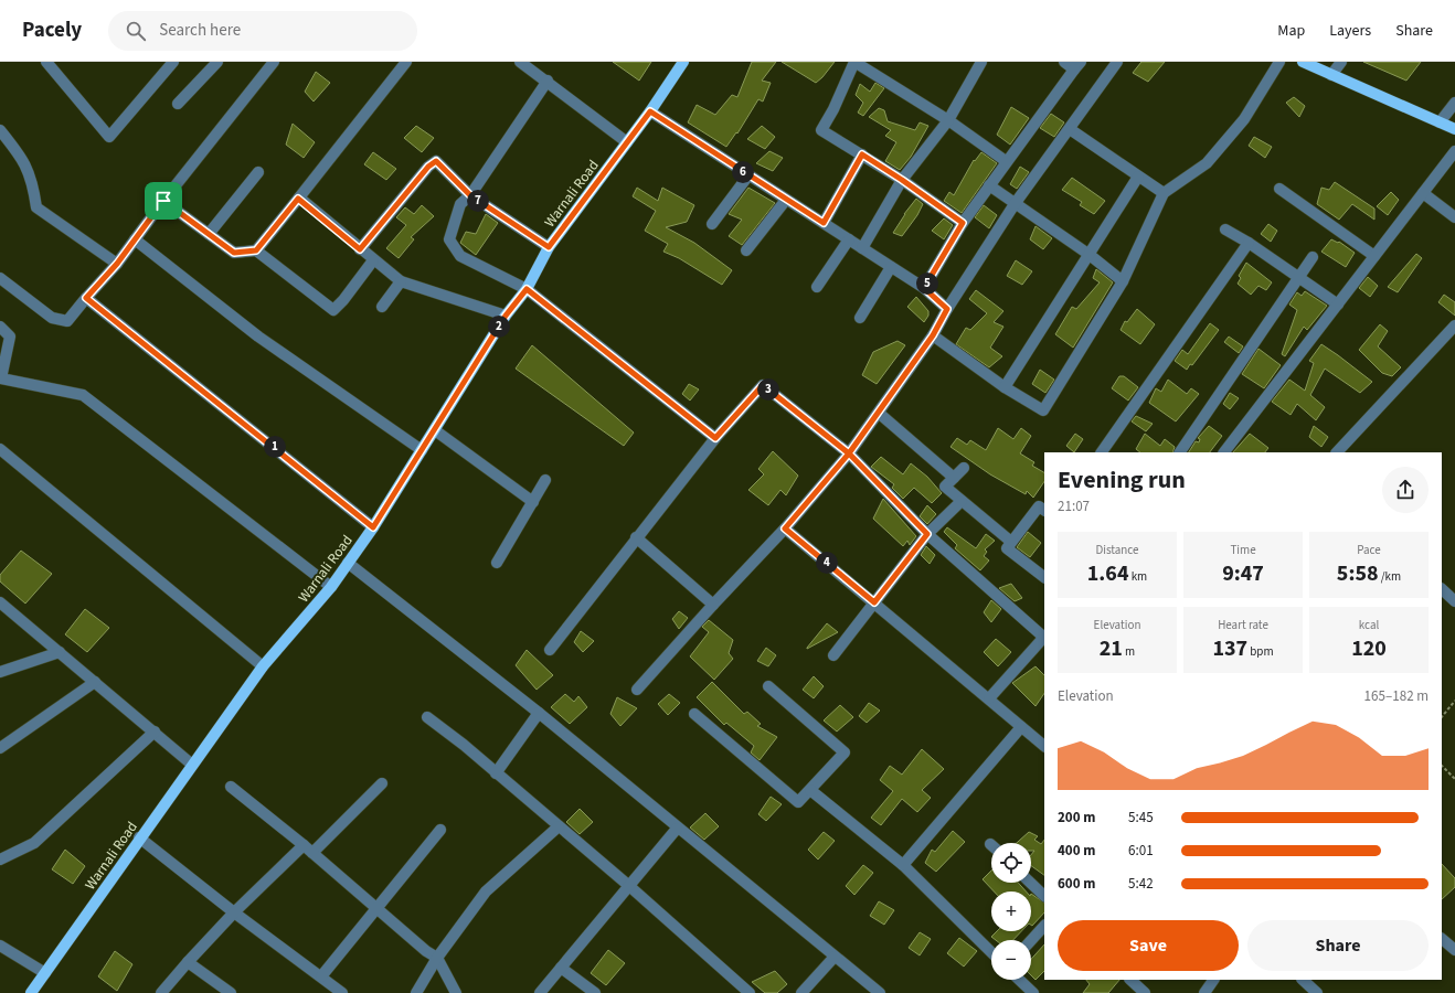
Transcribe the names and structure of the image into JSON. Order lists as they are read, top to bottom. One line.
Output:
{"streets":{"main road":["Warnali Road"]},"page":{"header":"Pacely","search":"Search here","nav":["Map","Layers","Share"],"pins":["6","7","5","2","3","1","4"],"heading":["Evening run","21:07"],"stats":[["Distance","1.64 km"],["Time","9:47"],["Pace","5:58 /km"],["Elevation","21 m"],["Heart rate","137 bpm"],["kcal","120"]],"chart":["Elevation","165–182 m"],"list":[{"name":"200 m","note":"5:45"},{"name":"400 m","note":"6:01"},{"name":"600 m","note":"5:42"}],"map_buttons":["+","−"],"buttons":["Save","Share"]}}
